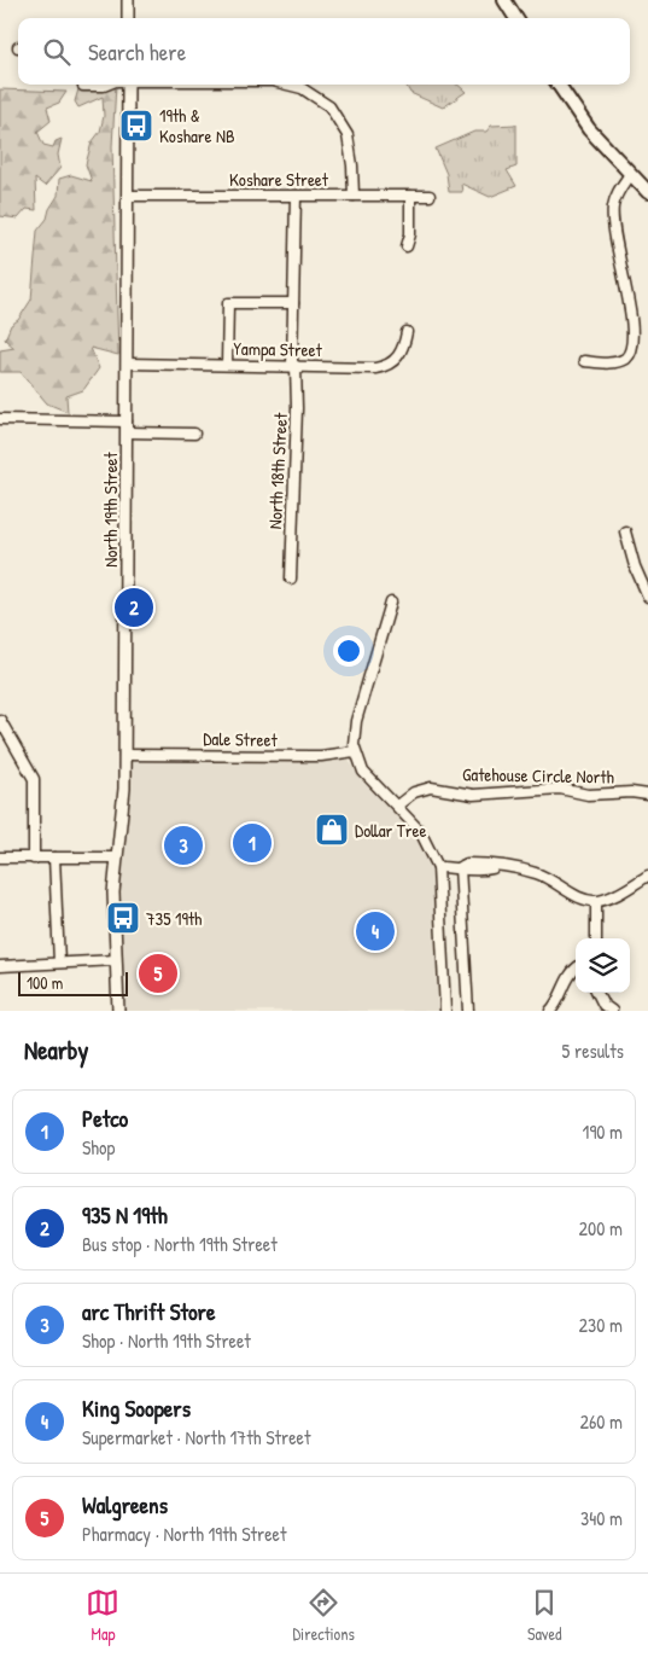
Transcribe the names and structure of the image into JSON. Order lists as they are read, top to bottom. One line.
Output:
{"streets":{"street":["Koshare Street","Yampa Street","North 18th Street","North 19th Street","Dale Street","Gatehouse Circle North"]},"crossings":[["Koshare Street","North 18th Street"],["Koshare Street","North 19th Street"],["Yampa Street","North 18th Street"],["Yampa Street","North 19th Street"],["North 19th Street","Dale Street"]],"places":{"bus stop":["19th & Koshare NB","735 19th"],"shop":["Dollar Tree"]},"scale_bar":"100 m","page":{"search":"Search here","pins":["2","1","3","4","5"],"scale":"100 m","heading":["Nearby","5 results"],"list":[{"mark":"1","name":"Petco","note":"Shop","value":"190 m"},{"mark":"2","name":"935 N 19th","note":"Bus stop · North 19th Street","value":"200 m"},{"mark":"3","name":"arc Thrift Store","note":"Shop · North 19th Street","value":"230 m"},{"mark":"4","name":"King Soopers","note":"Supermarket · North 17th Street","value":"260 m"},{"mark":"5","name":"Walgreens","note":"Pharmacy · North 19th Street","value":"340 m"}],"nav":["Map","Directions","Saved"]}}
